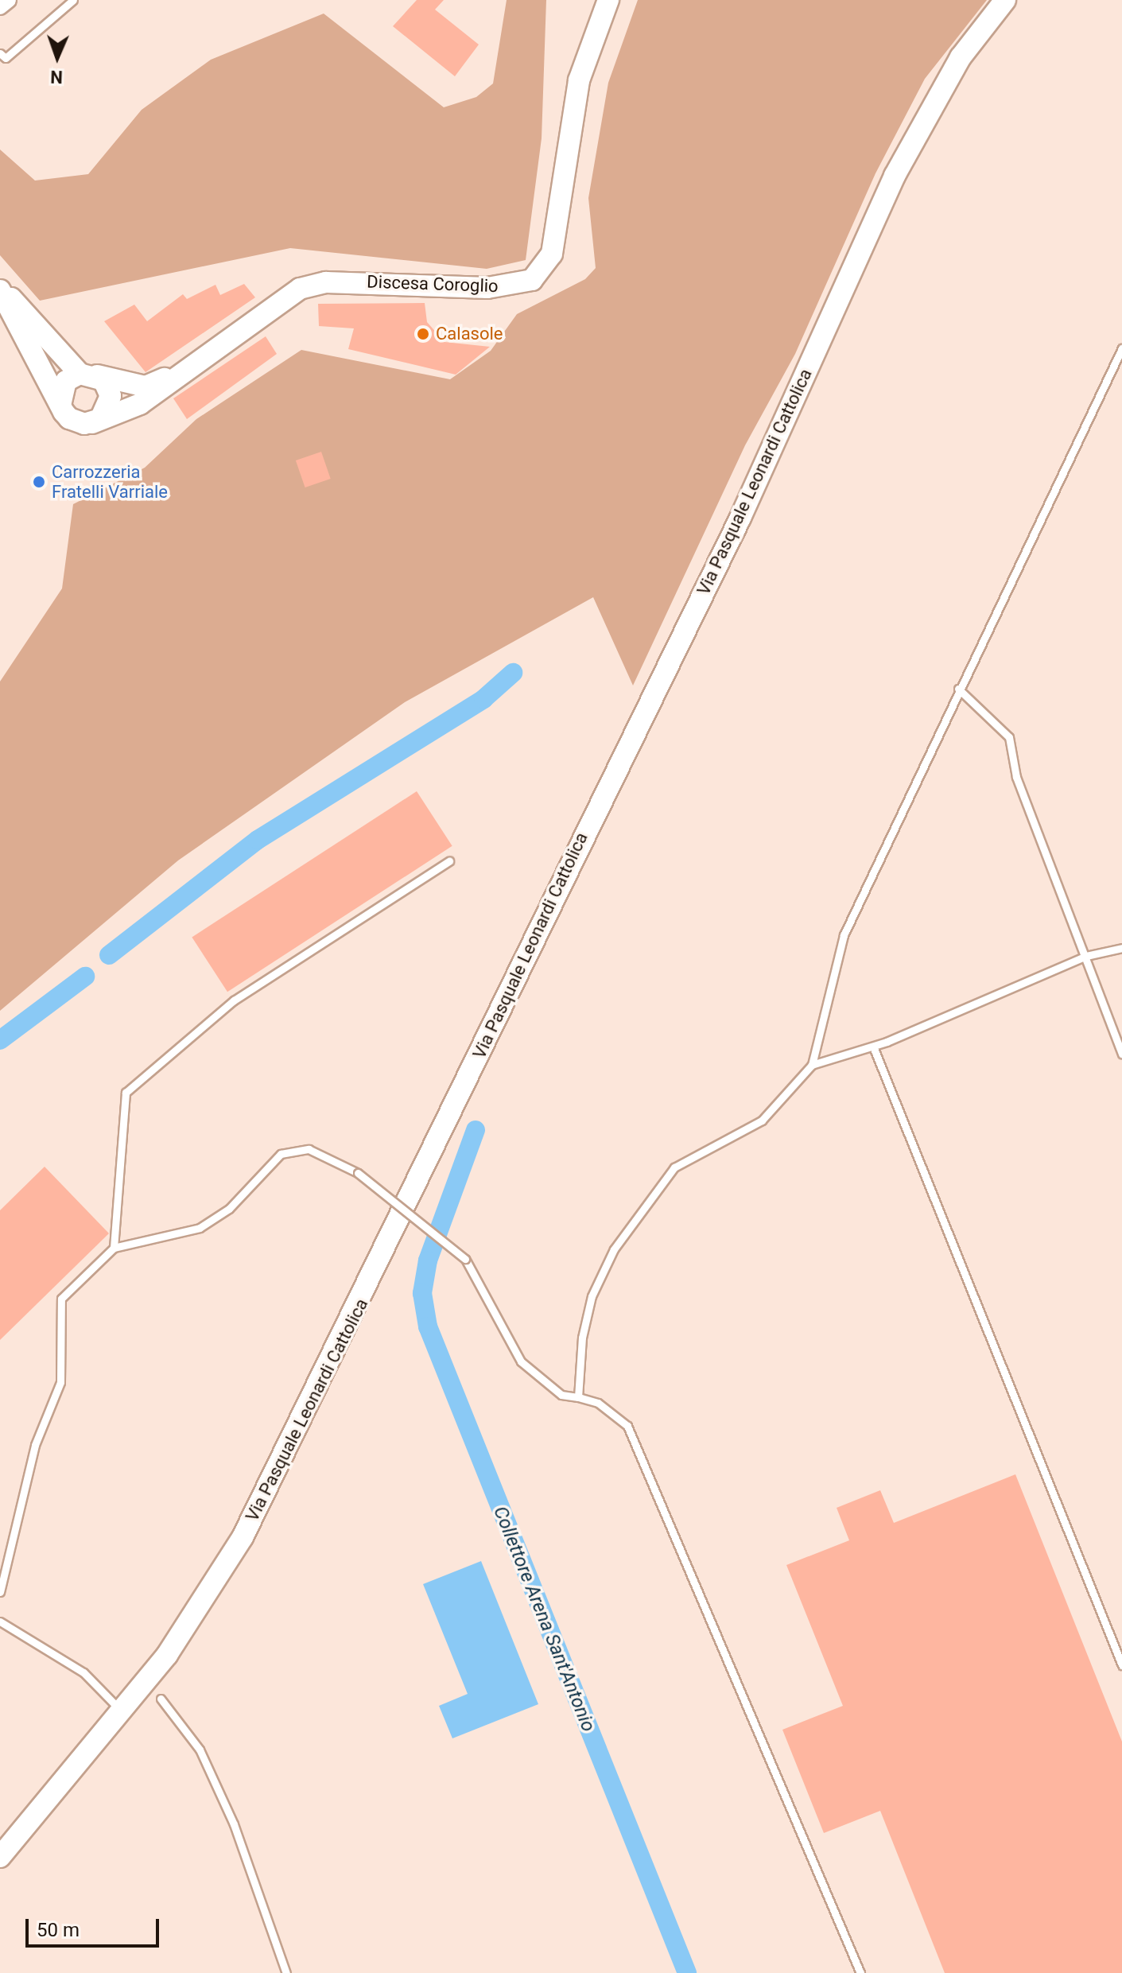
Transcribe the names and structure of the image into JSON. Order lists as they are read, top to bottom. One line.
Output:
{"streets":{"street":["Discesa Coroglio","Via Pasquale Leonardi Cattolica"]},"water":["Collettore Arena Sant'Antonio"],"places":["Calasole","Carrozzeria Fratelli Varriale"],"scale_bar":"50 m","north":"bottom"}
